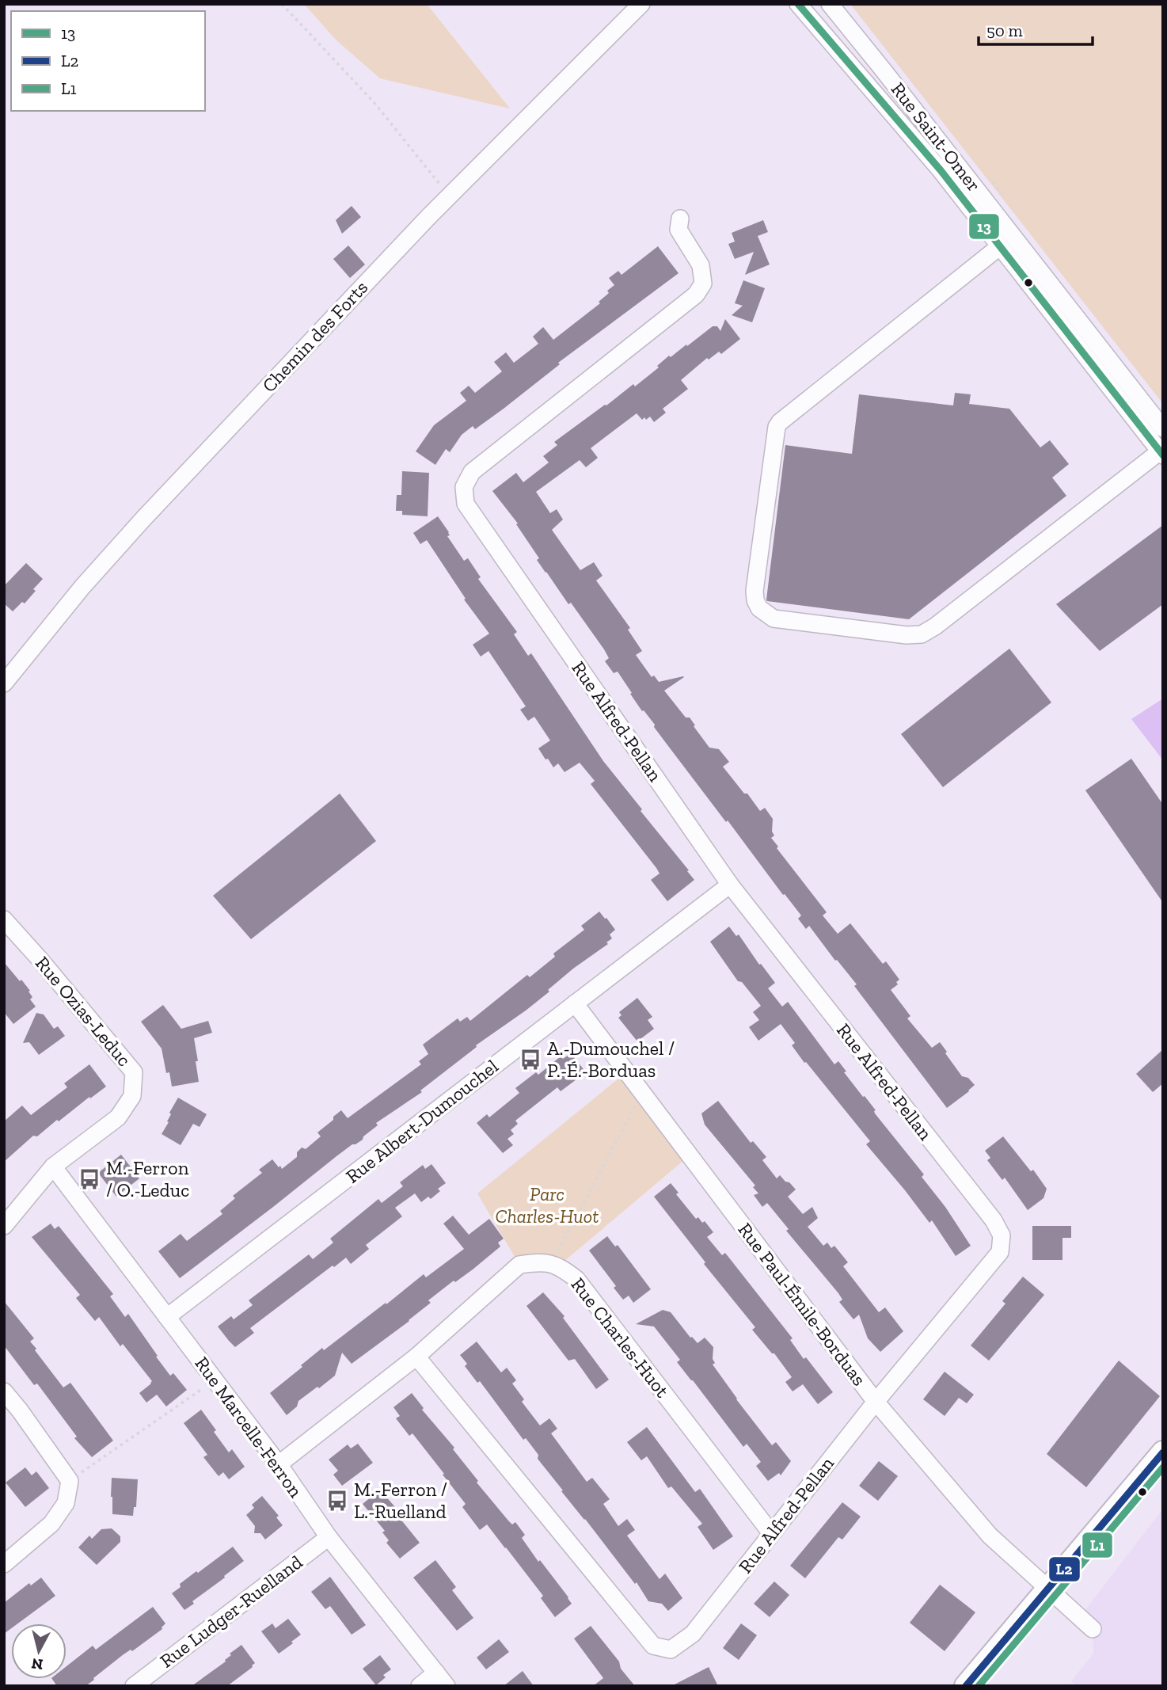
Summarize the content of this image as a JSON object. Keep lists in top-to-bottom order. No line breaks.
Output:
{"streets":{"street":["Rue Saint-Omer","Chemin des Forts","Rue Alfred-Pellan","Rue Ozias-Leduc","Rue Albert-Dumouchel","Rue Paul-Émile-Borduas","Rue Charles-Huot","Rue Marcelle-Ferron","Rue Ludger-Ruelland"]},"crossings":[["Rue Alfred-Pellan","Rue Albert-Dumouchel"],["Rue Alfred-Pellan","Rue Paul-Émile-Borduas"],["Rue Alfred-Pellan","Rue Charles-Huot"],["Rue Ozias-Leduc","Rue Marcelle-Ferron"],["Rue Albert-Dumouchel","Rue Paul-Émile-Borduas"],["Rue Albert-Dumouchel","Rue Marcelle-Ferron"],["Rue Charles-Huot","Rue Marcelle-Ferron"],["Rue Marcelle-Ferron","Rue Ludger-Ruelland"]],"parks":["Parc Charles-Huot"],"places":{"bus stop":["A.-Dumouchel / P.-É.-Borduas","M.-Ferron / O.-Leduc","M.-Ferron / L.-Ruelland"]},"lines":["transit line 13","transit line L2","transit line L1"],"legend":["13","L2","L1"],"scale_bar":"50 m","north":"bottom"}
